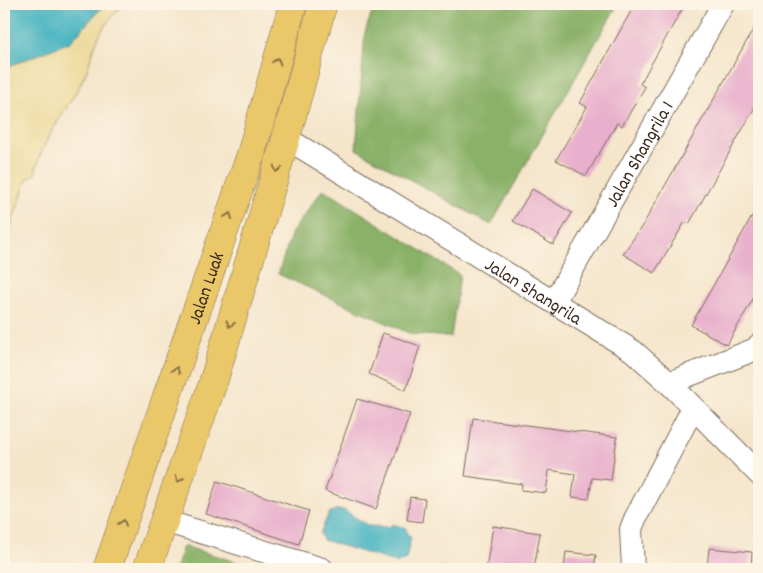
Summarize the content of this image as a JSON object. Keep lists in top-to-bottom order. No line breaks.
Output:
{"streets":{"main road":["Jalan Luak"],"street":["Jalan Shangrila 1","Jalan Shangrila"]},"crossings":[["Jalan Shangrila 1","Jalan Shangrila"],["Jalan Luak","Jalan Shangrila"]]}
